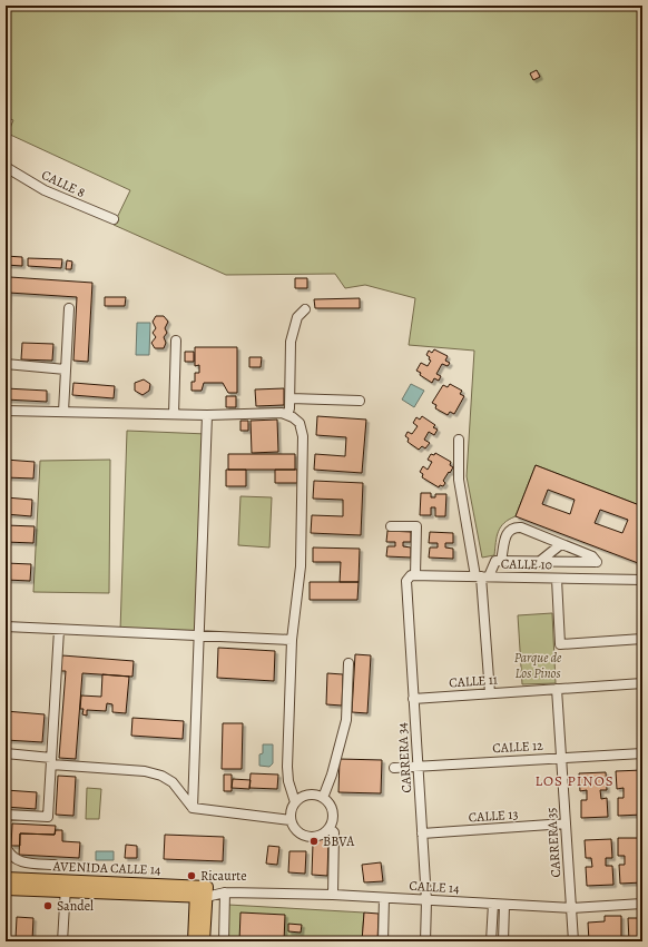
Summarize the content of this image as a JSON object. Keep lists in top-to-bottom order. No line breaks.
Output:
{"streets":{"main road":["AVENIDA CALLE 14"],"street":["CALLE 8","CALLE 10","CALLE 11","CALLE 12","CARRERA 34","CALLE 13","CARRERA 35","CALLE 14"]},"crossings":[["CALLE 10","CARRERA 34"],["CALLE 11","CARRERA 34"],["CALLE 11","CARRERA 35"],["CALLE 12","CARRERA 34"],["CALLE 12","CARRERA 35"],["CARRERA 34","CALLE 13"],["CARRERA 34","CALLE 14"],["CALLE 13","CARRERA 35"],["CARRERA 35","CALLE 14"],["AVENIDA CALLE 14","CALLE 14"]],"districts":["LOS PINOS"],"parks":["Parque de Los Pinos"],"places":["BBVA","Ricaurte","Sandel"]}
